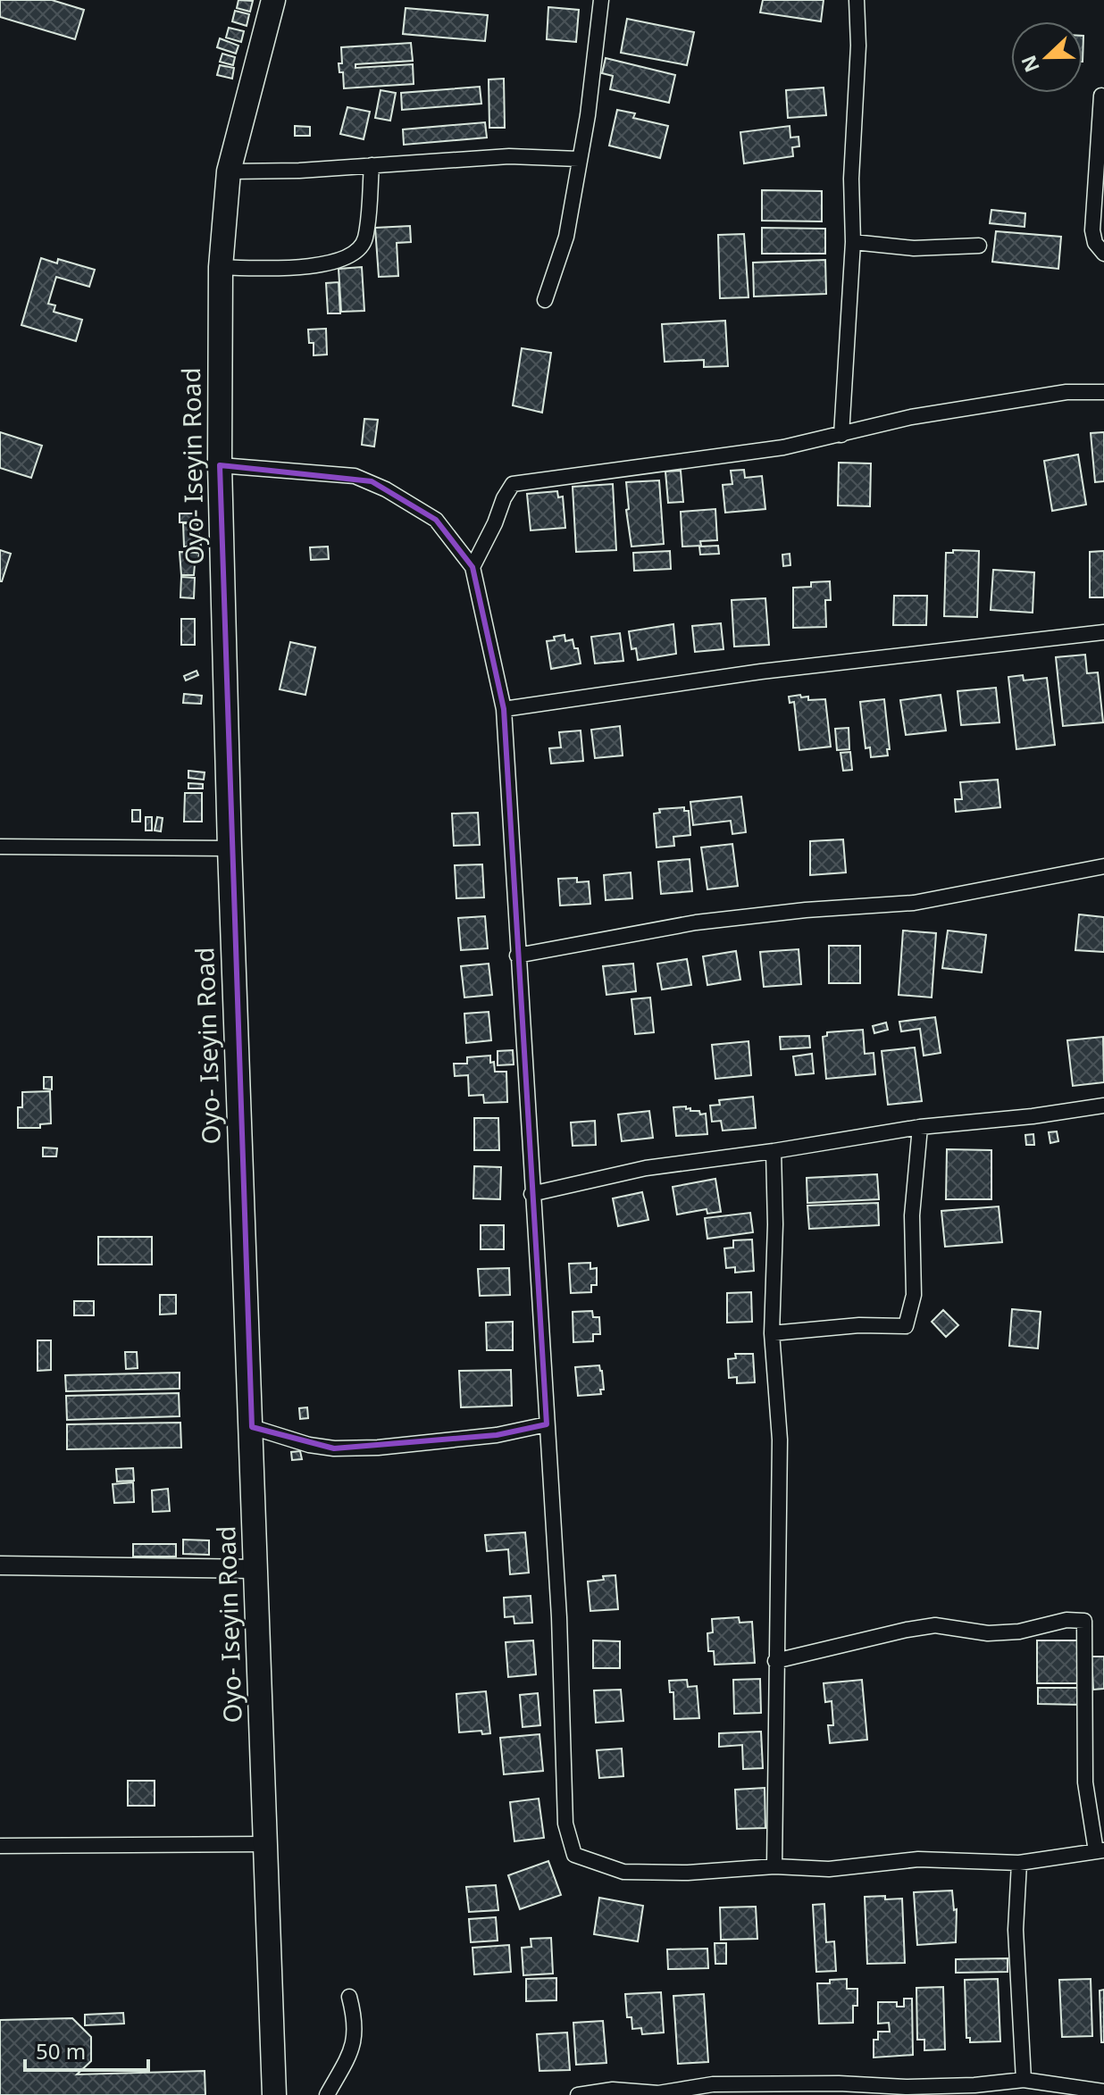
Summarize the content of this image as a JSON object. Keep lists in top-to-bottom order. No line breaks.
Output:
{"streets":{"main road":["Oyo- Iseyin Road"]},"scale_bar":"50 m","north":"left"}
